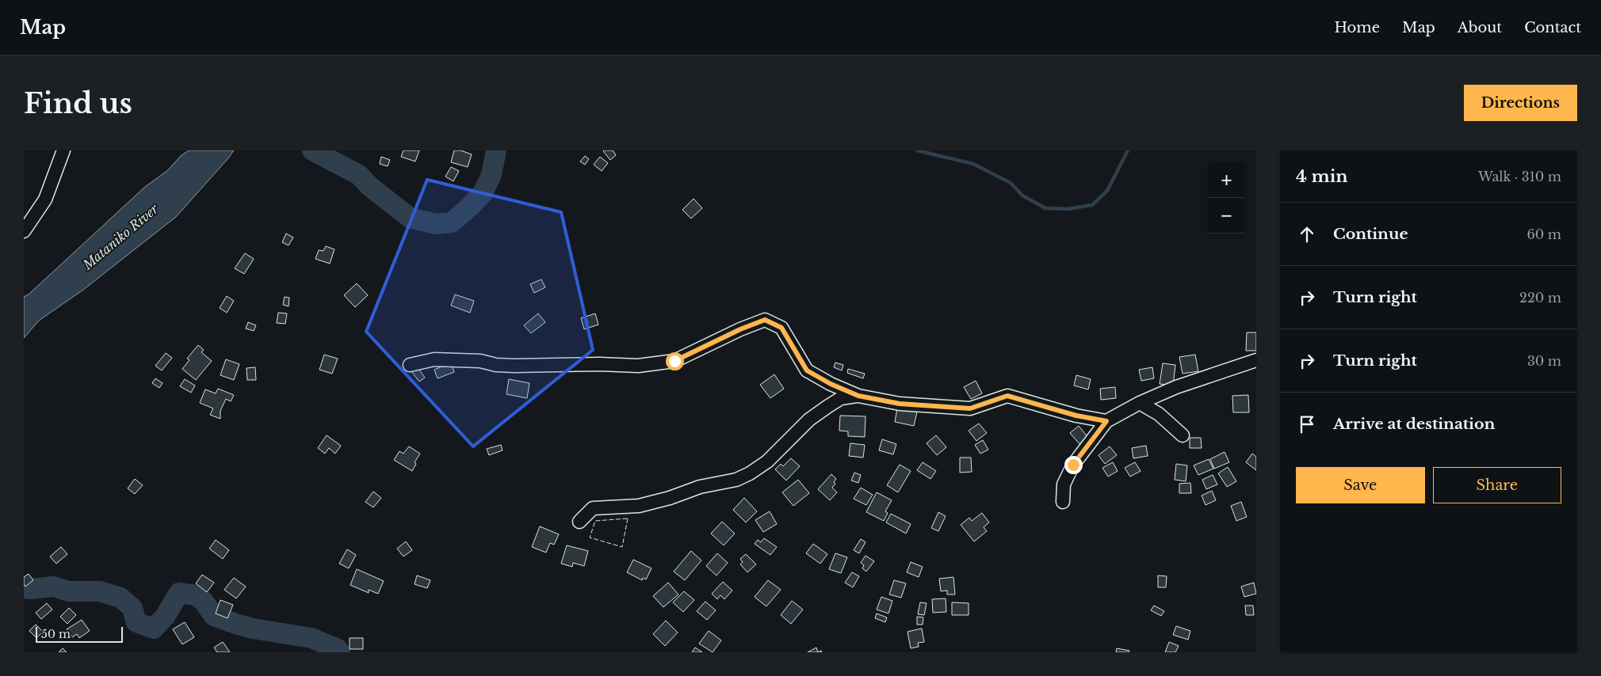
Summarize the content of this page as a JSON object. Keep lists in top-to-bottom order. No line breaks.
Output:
{"water":["Mataniko River"],"scale_bar":"50 m","page":{"header":"Map","nav":["Home","Map","About","Contact"],"buttons":["Directions",["Save","Share"]],"title":"Find us","heading":["4 min","Walk · 310 m"],"map_buttons":["+","−"],"list":[["Continue","60 m"],["Turn right","220 m"],["Turn right","30 m"],"Arrive at destination"],"scale":"50 m"}}
